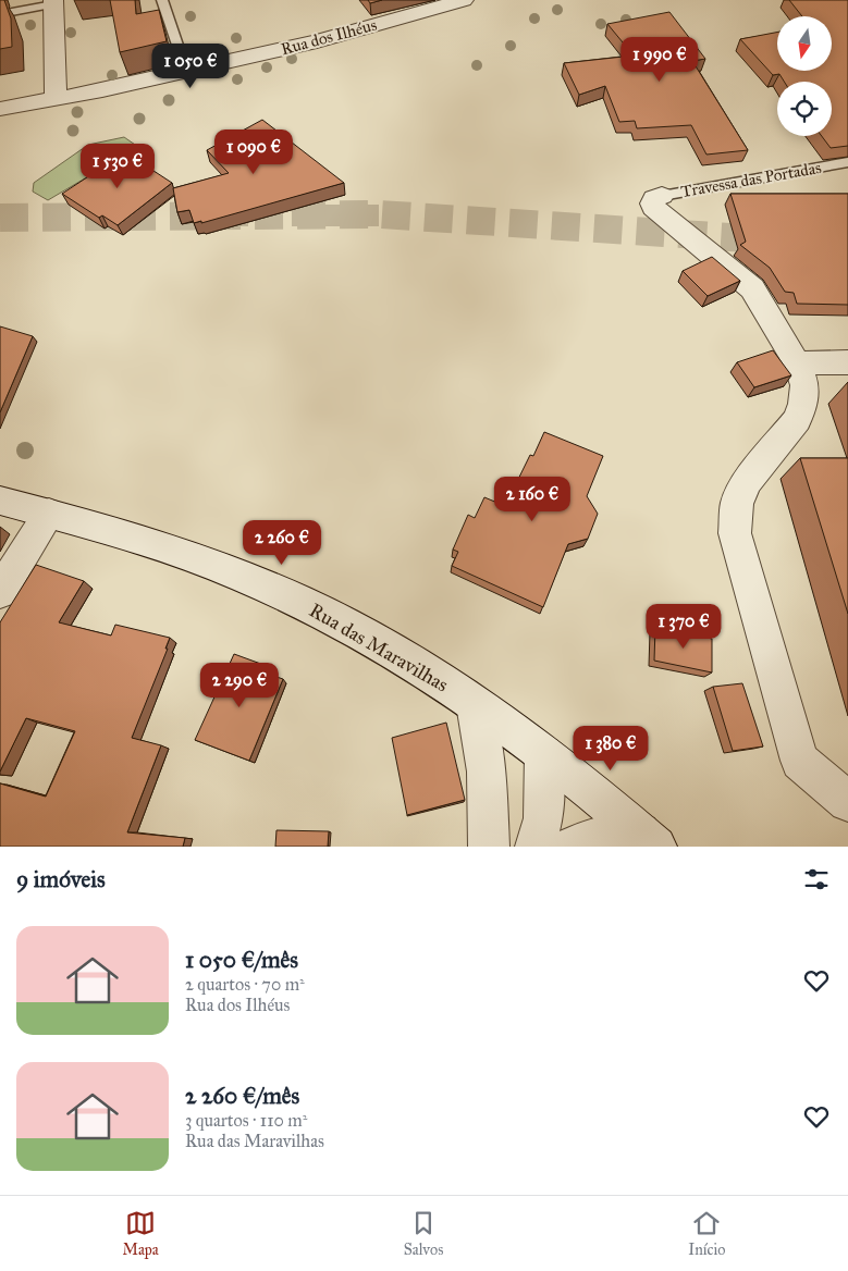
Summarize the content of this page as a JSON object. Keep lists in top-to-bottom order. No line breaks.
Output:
{"streets":{"street":["Rua dos Ilhéus","Rua das Maravilhas"],"lane":["Travessa das Portadas"]},"north":"bottom","page":{"price":["1 990 €","1 050 €","1 090 €","1 530 €","2 160 €","2 260 €","1 370 €","2 290 €","1 380 €"],"heading":"9 imóveis","list":[{"name":"1 050 €/mês","note":"2 quartos · 70 m² · Rua dos Ilhéus"},{"name":"2 260 €/mês","note":"3 quartos · 110 m² · Rua das Maravilhas"}],"tabs":["Mapa","Salvos","Início"]}}
